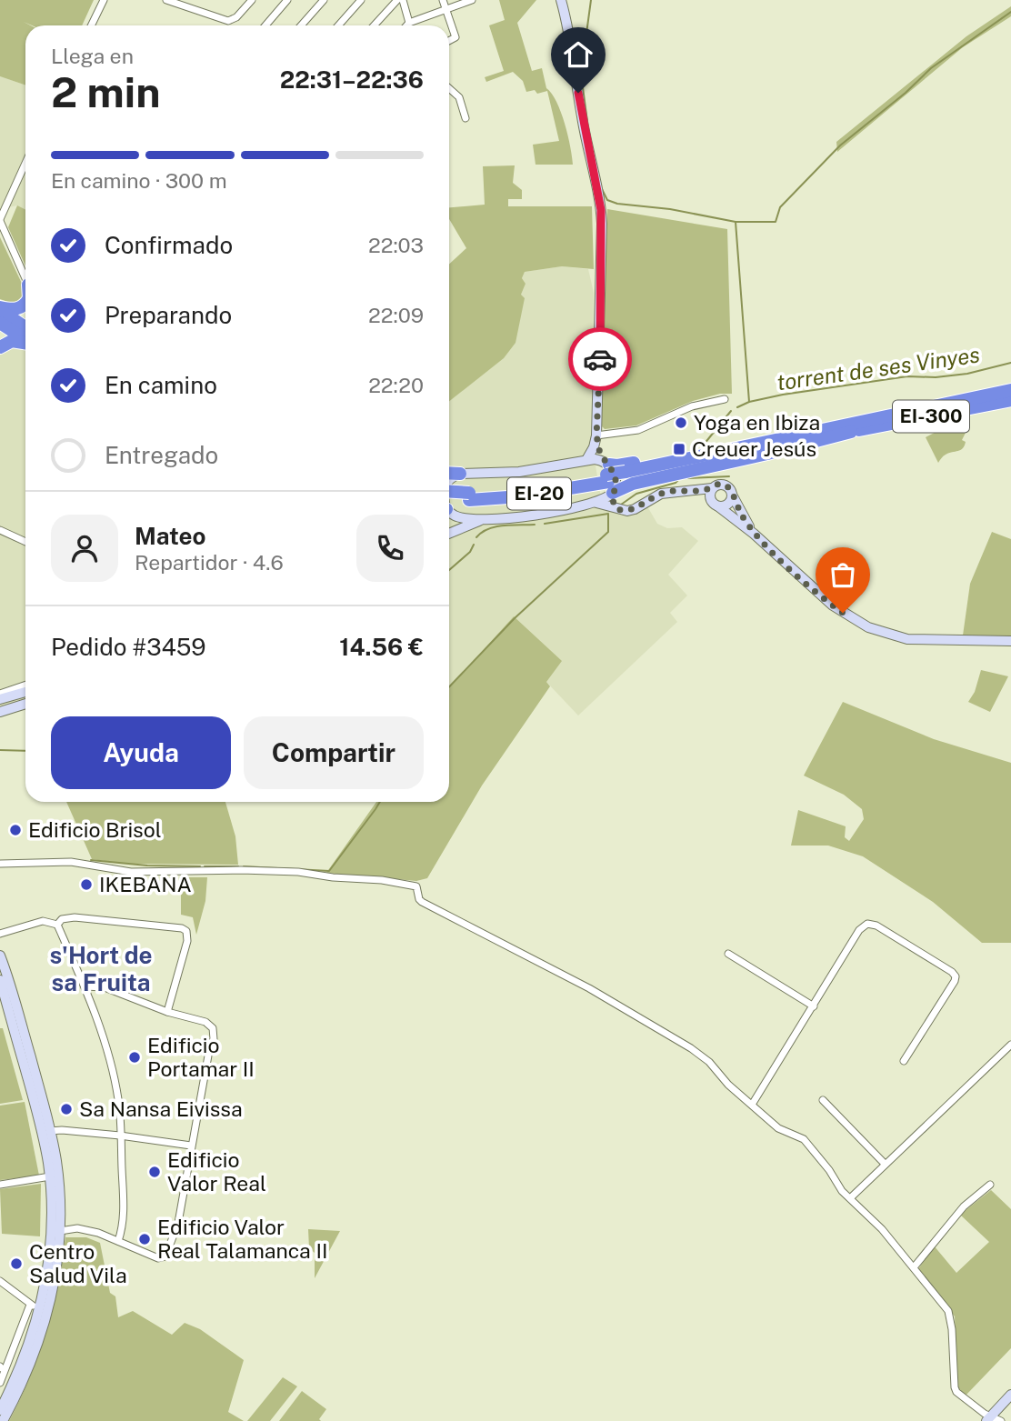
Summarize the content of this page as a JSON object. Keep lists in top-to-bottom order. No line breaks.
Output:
{"streets":{"highway":["EI-300","EI-20"]},"crossings":[["EI-300","EI-20"]],"districts":["s'Hort de sa Fruita"],"water":["torrent de ses Vinyes"],"places":{"other":["Yoga en Ibiza","Edificio Brisol","IKEBANA","Edificio Portamar II","Sa Nansa Eivissa","Edificio Valor Real","Edificio Valor Real Talamanca II","Centro Salud Vila"],"transit":["Creuer Jesús"]},"page":{"heading":["2 min","Llega en","22:31–22:36"],"panel":["Mateo","Repartidor · 4.6","Pedido #3459","14.56 €"],"bar":"En camino · 300 m","list":[["Confirmado","22:03"],["Preparando","22:09"],["En camino","22:20"],"Entregado"],"buttons":["Ayuda","Compartir"]}}
